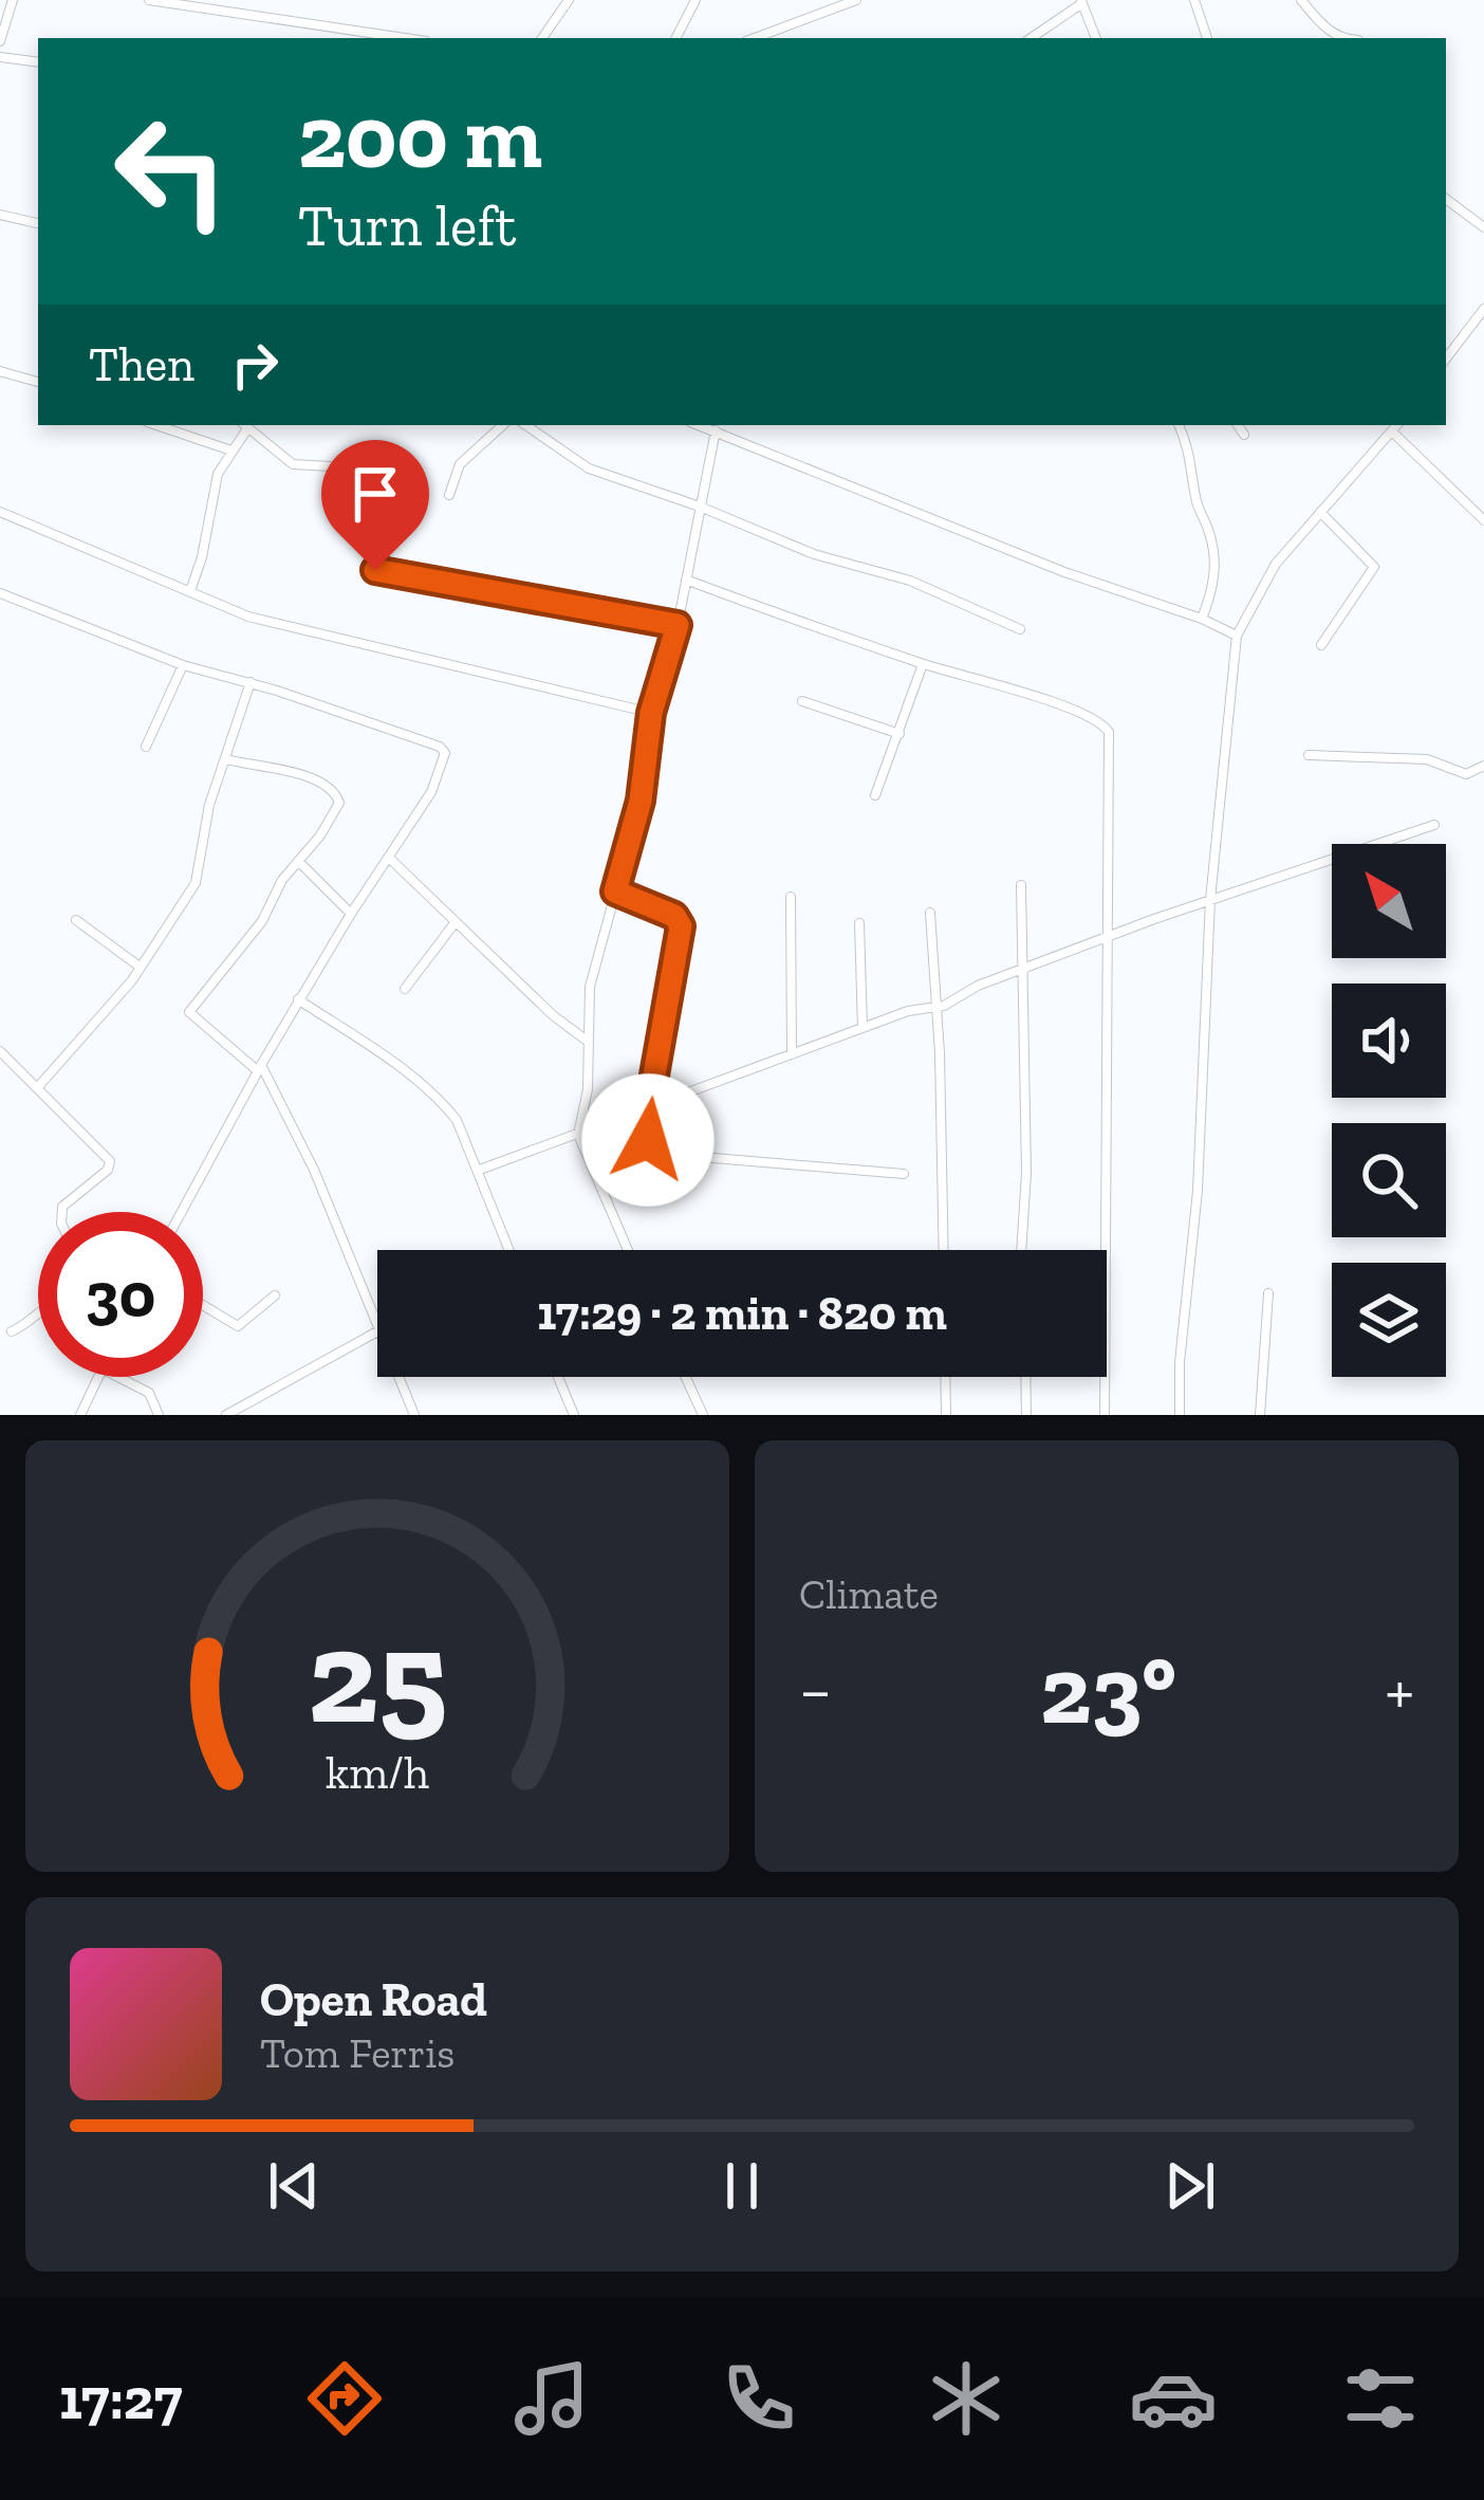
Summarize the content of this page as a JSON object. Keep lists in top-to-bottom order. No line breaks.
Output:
{"north":"top left","page":{"turn":["200 m","Turn left"],"then":"Then","limit":"30","trip":"17:29 · 2 min · 820 m","tile":"Climate","heat":["−","23°","+"],"song":["Open Road","Tom Ferris"],"tabs":"17:27","gauge":["25","km/h"]}}
